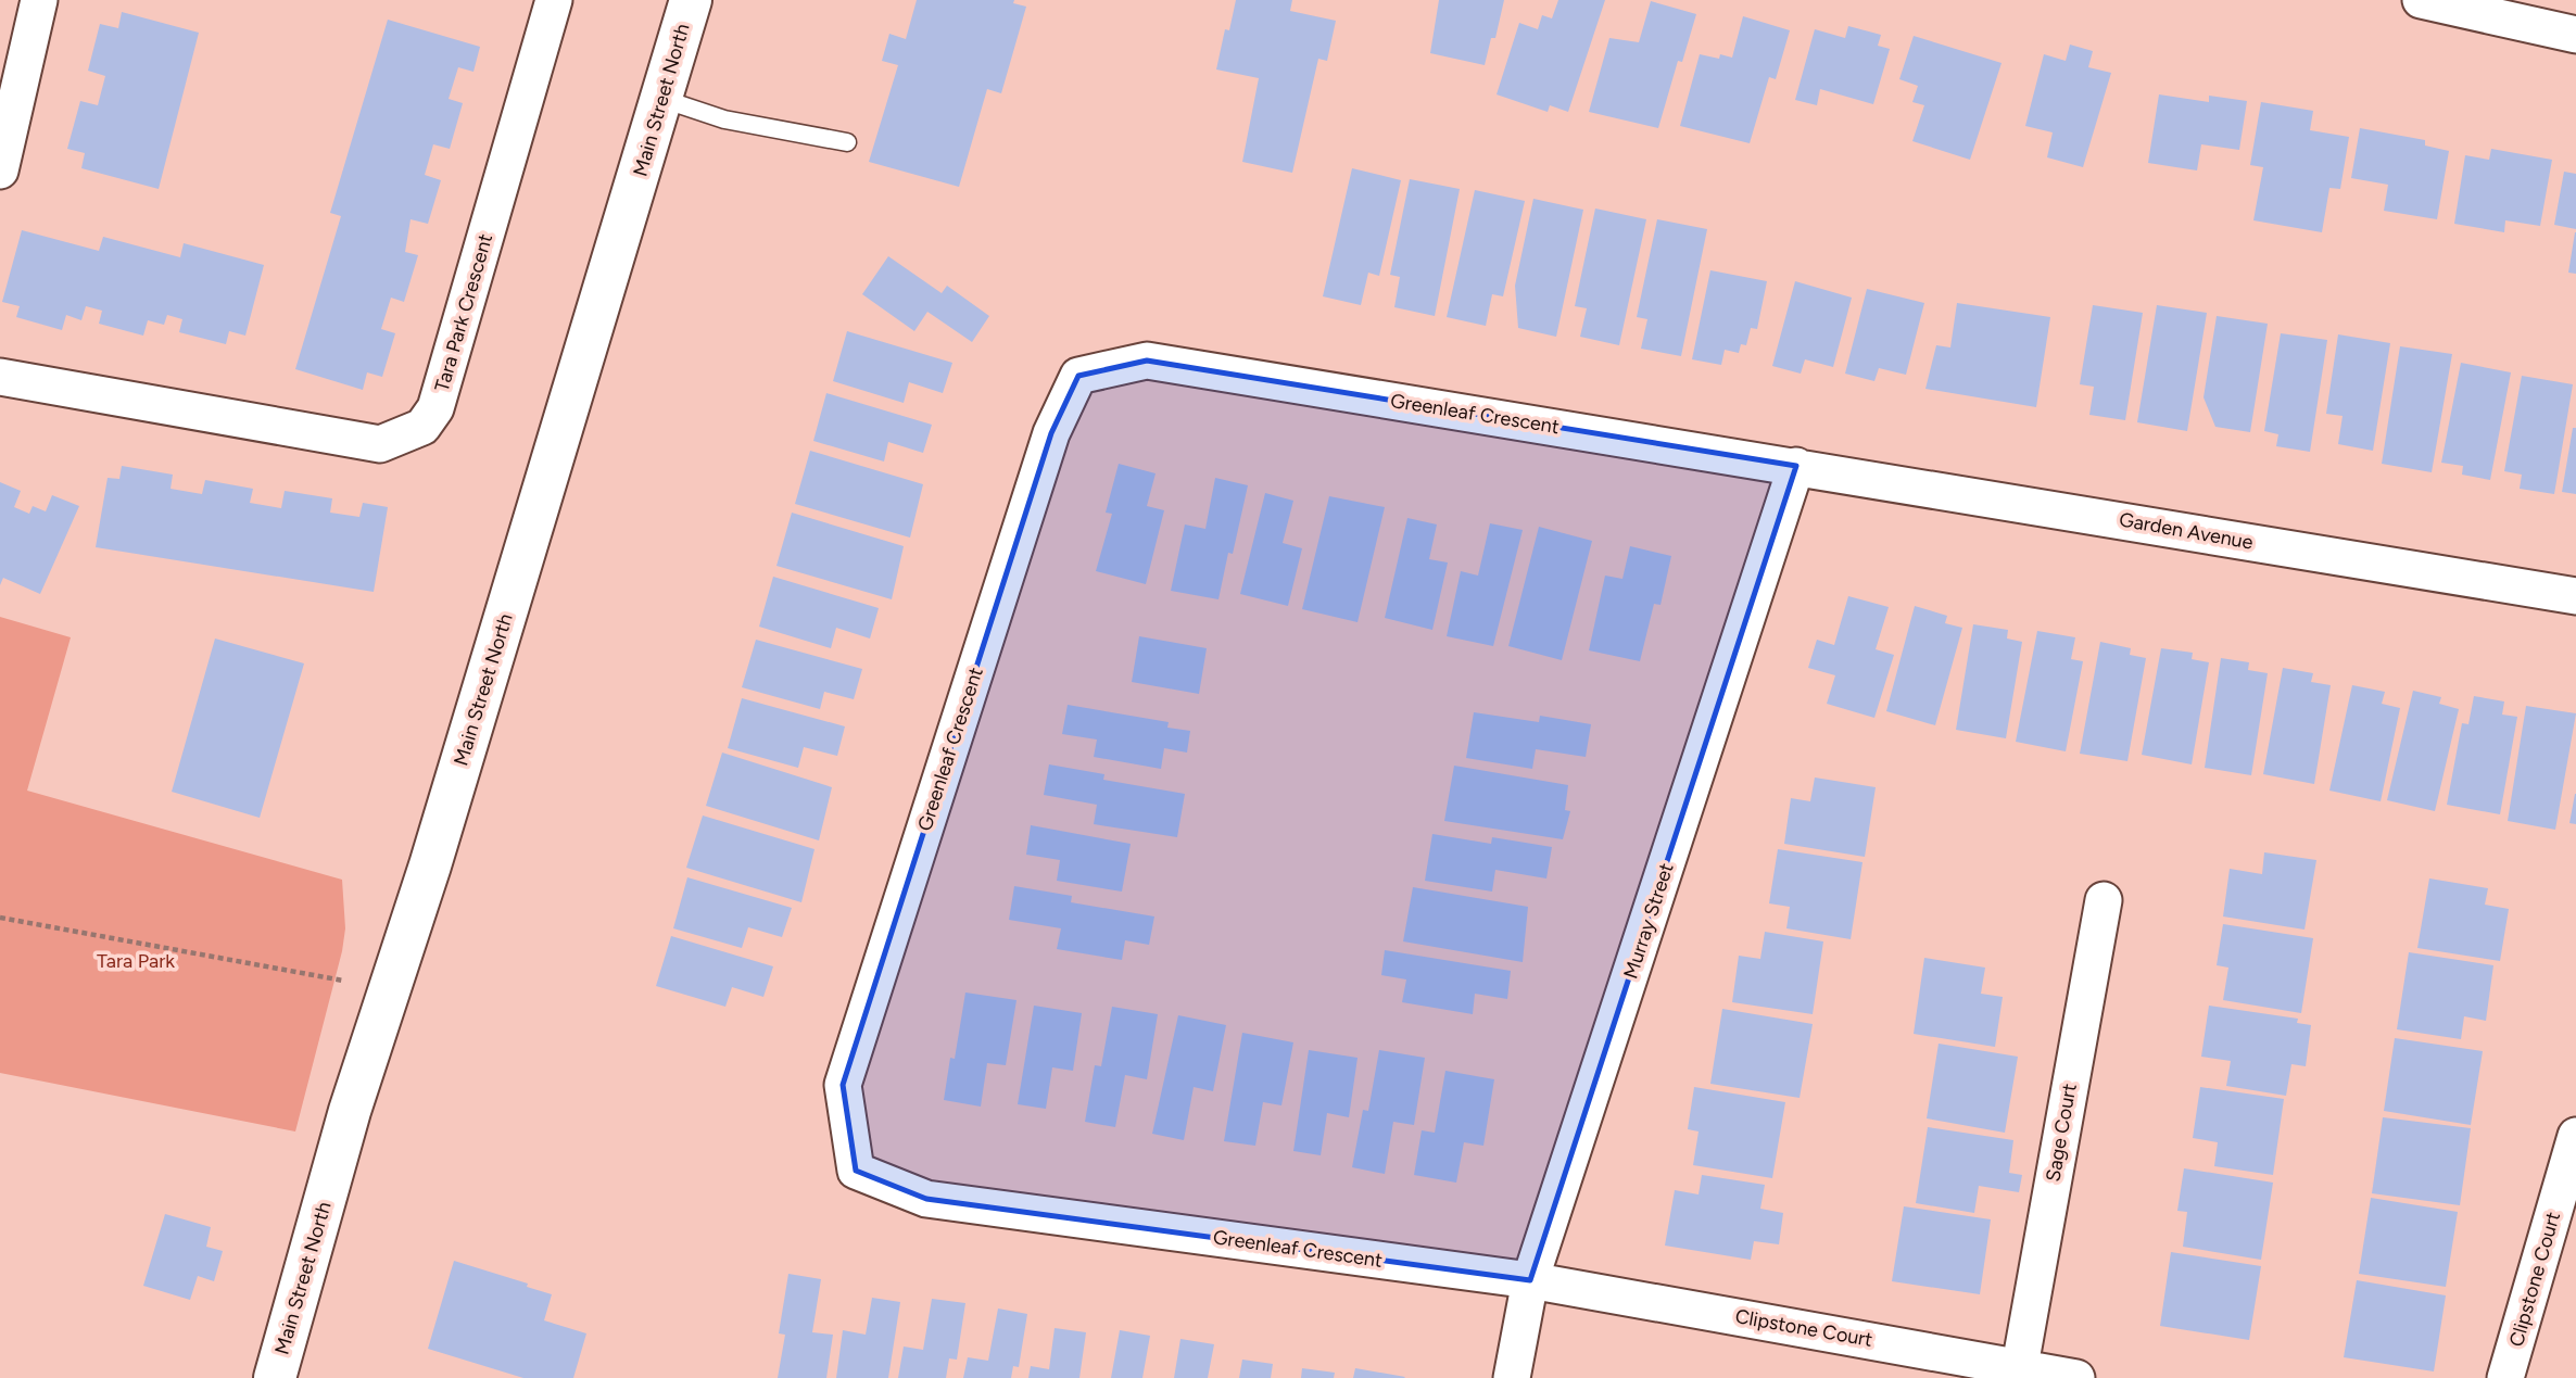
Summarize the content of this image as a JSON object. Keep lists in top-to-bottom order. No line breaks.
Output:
{"streets":{"main road":["Main Street North"],"street":["Tara Park Crescent","Greenleaf Crescent","Garden Avenue","Murray Street","Sage Court","Clipstone Court"]},"crossings":[["Greenleaf Crescent","Garden Avenue"],["Greenleaf Crescent","Murray Street"],["Greenleaf Crescent","Clipstone Court"],["Garden Avenue","Murray Street"],["Murray Street","Clipstone Court"],["Sage Court","Clipstone Court"]],"parks":["Tara Park"]}
